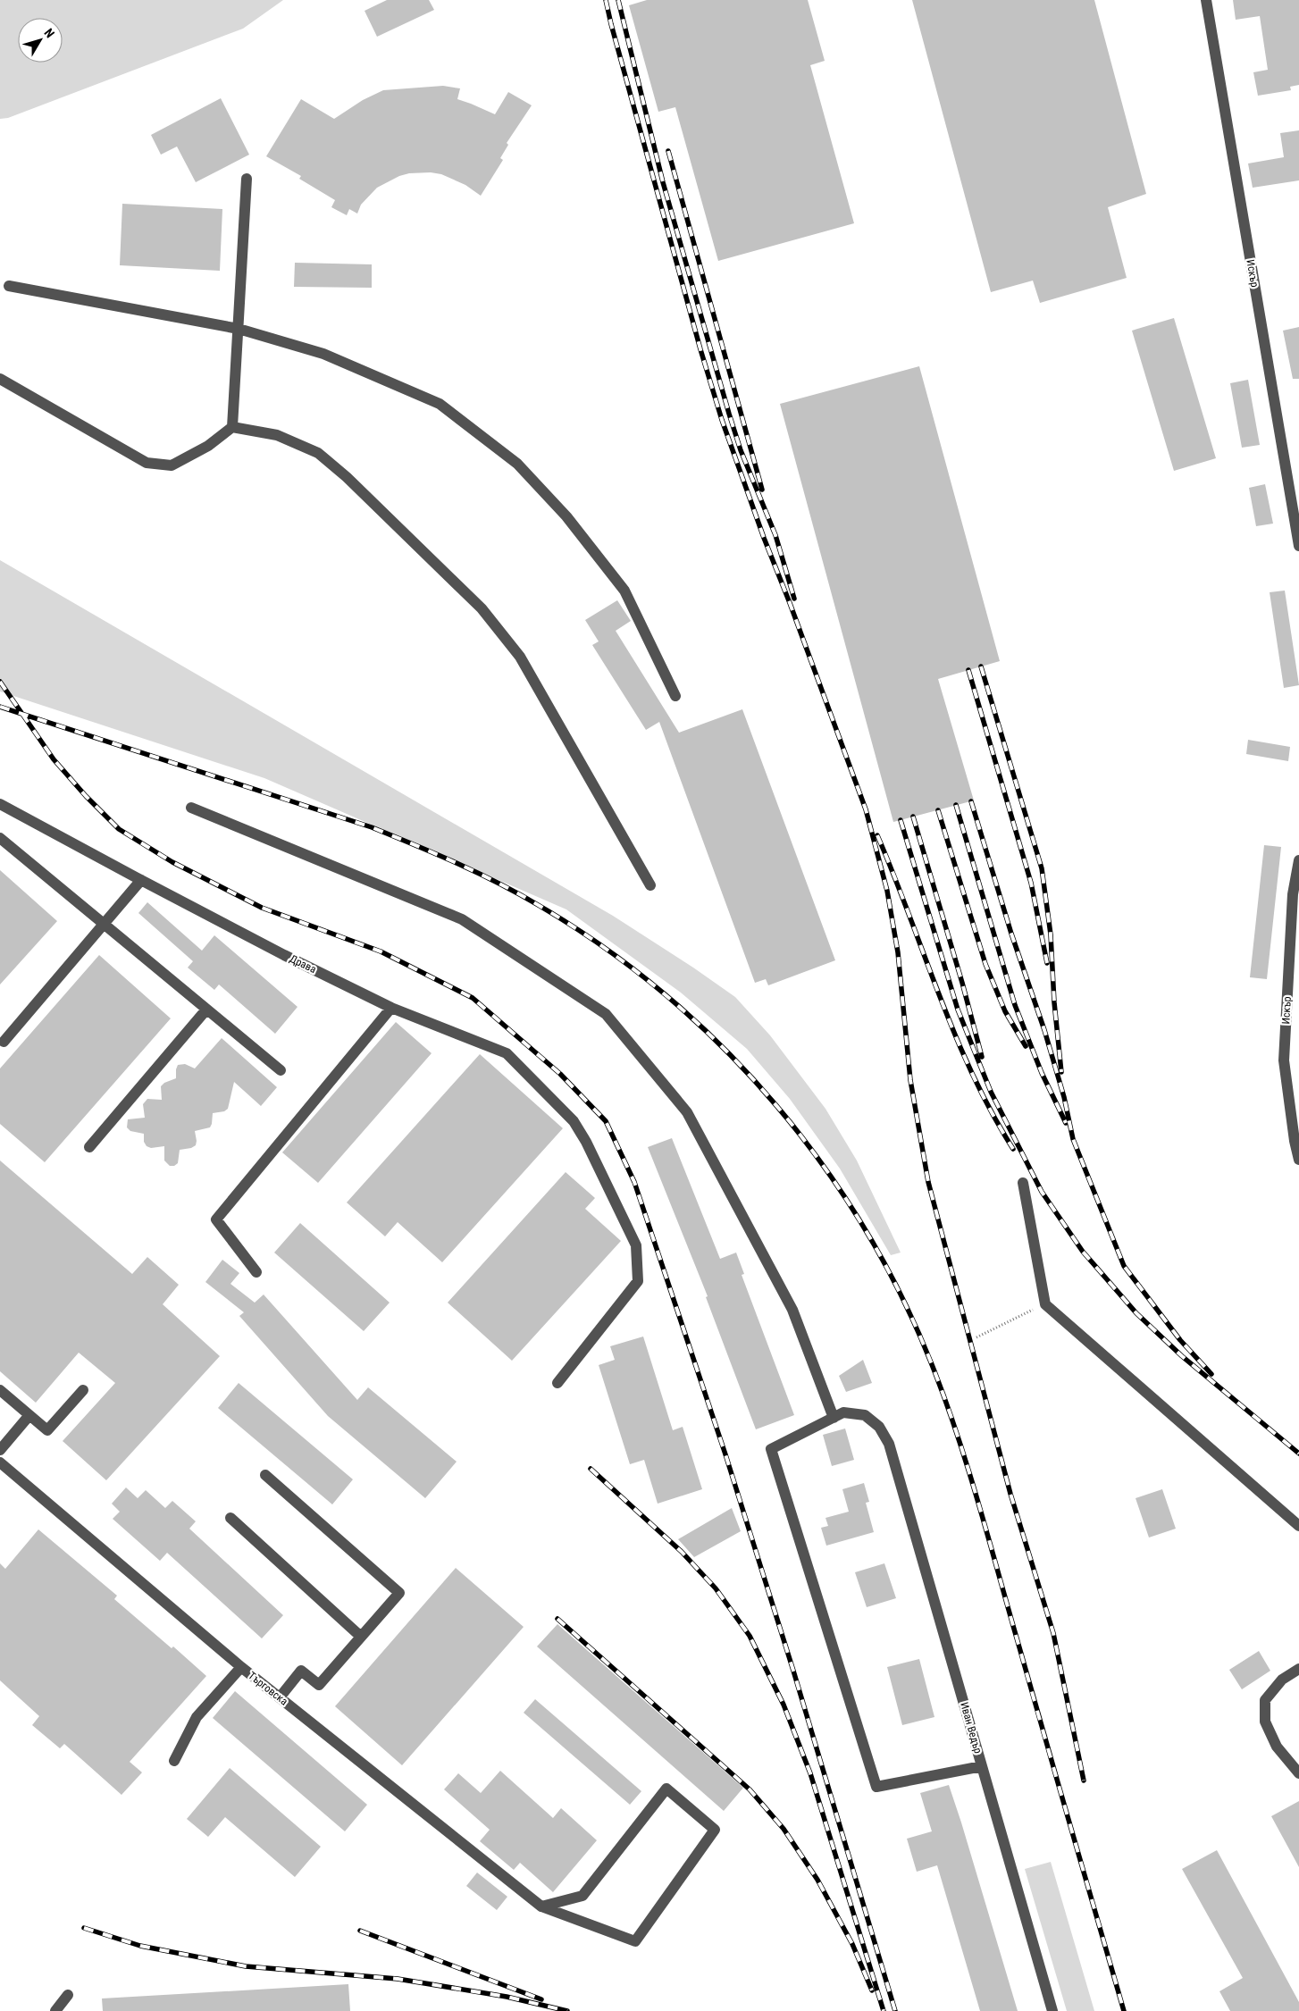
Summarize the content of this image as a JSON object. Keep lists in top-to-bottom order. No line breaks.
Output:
{"streets":{"street":["Искър","Драва","Търговска","Иван Ведър"]},"north":"top right"}
